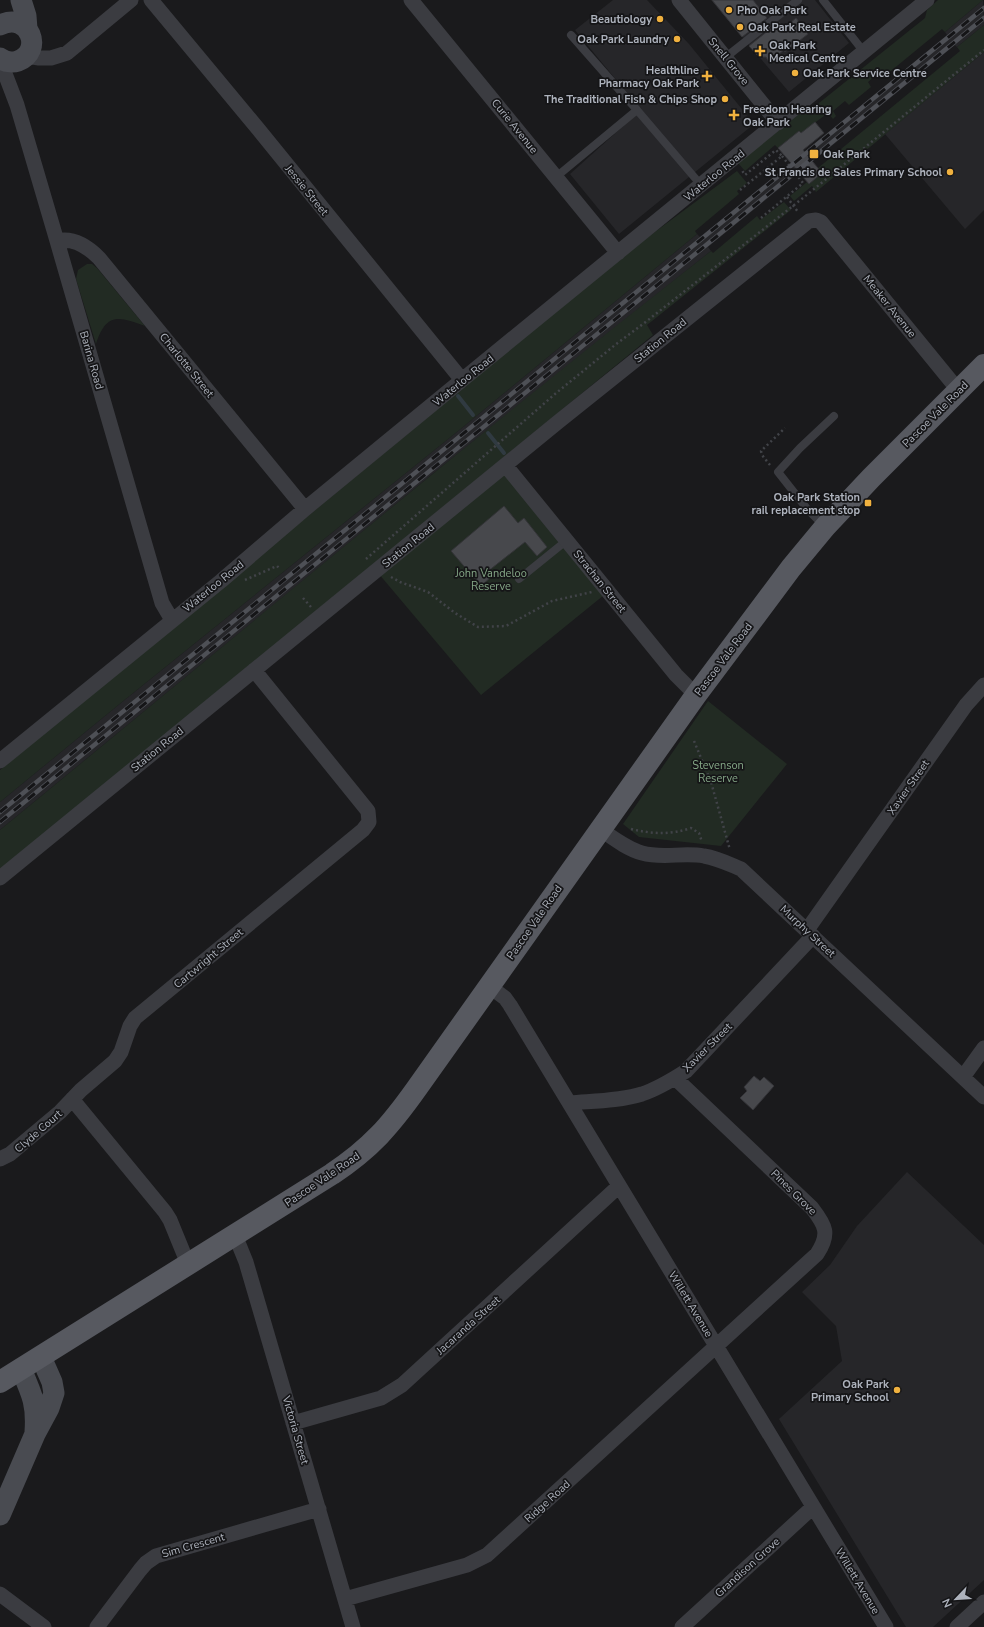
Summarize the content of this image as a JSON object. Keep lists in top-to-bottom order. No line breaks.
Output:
{"streets":{"main road":["Pascoe Vale Road"],"street":["Snell Grove","Curie Avenue","Waterloo Road","Jessie Street","Meaker Avenue","Station Road","Barina Road","Charlotte Street","Strachan Street","Xavier Street","Murphy Street","Cartwright Street","Clyde Court","Pines Grove","Willett Avenue","Jacaranda Street","Victoria Street","Ridge Road","Sim Crescent","Grandison Grove"]},"crossings":[["Snell Grove","Waterloo Road"],["Curie Avenue","Waterloo Road"],["Waterloo Road","Jessie Street"],["Waterloo Road","Barina Road"],["Waterloo Road","Charlotte Street"],["Meaker Avenue","Station Road"],["Meaker Avenue","Pascoe Vale Road"],["Station Road","Strachan Street"],["Station Road","Cartwright Street"],["Barina Road","Charlotte Street"],["Pascoe Vale Road","Strachan Street"],["Pascoe Vale Road","Murphy Street"],["Pascoe Vale Road","Willett Avenue"],["Pascoe Vale Road","Victoria Street"],["Xavier Street","Murphy Street"],["Xavier Street","Pines Grove"],["Xavier Street","Willett Avenue"],["Cartwright Street","Clyde Court"],["Pines Grove","Willett Avenue"],["Pines Grove","Ridge Road"],["Willett Avenue","Jacaranda Street"],["Willett Avenue","Ridge Road"],["Willett Avenue","Grandison Grove"],["Jacaranda Street","Victoria Street"],["Victoria Street","Ridge Road"],["Victoria Street","Sim Crescent"]],"parks":["John Vandeloo Reserve","Stevenson Reserve"],"places":{"other":["Pho Oak Park","Beautiology","Oak Park Real Estate","Oak Park Laundry","Oak Park Service Centre","The Traditional Fish & Chips Shop","St Francis de Sales Primary School","Oak Park Primary School"],"health":["Oak Park Medical Centre","Healthline Pharmacy Oak Park","Freedom Hearing Oak Park"],"transit":["Oak Park","Oak Park Station rail replacement stop"]},"north":"bottom left"}
